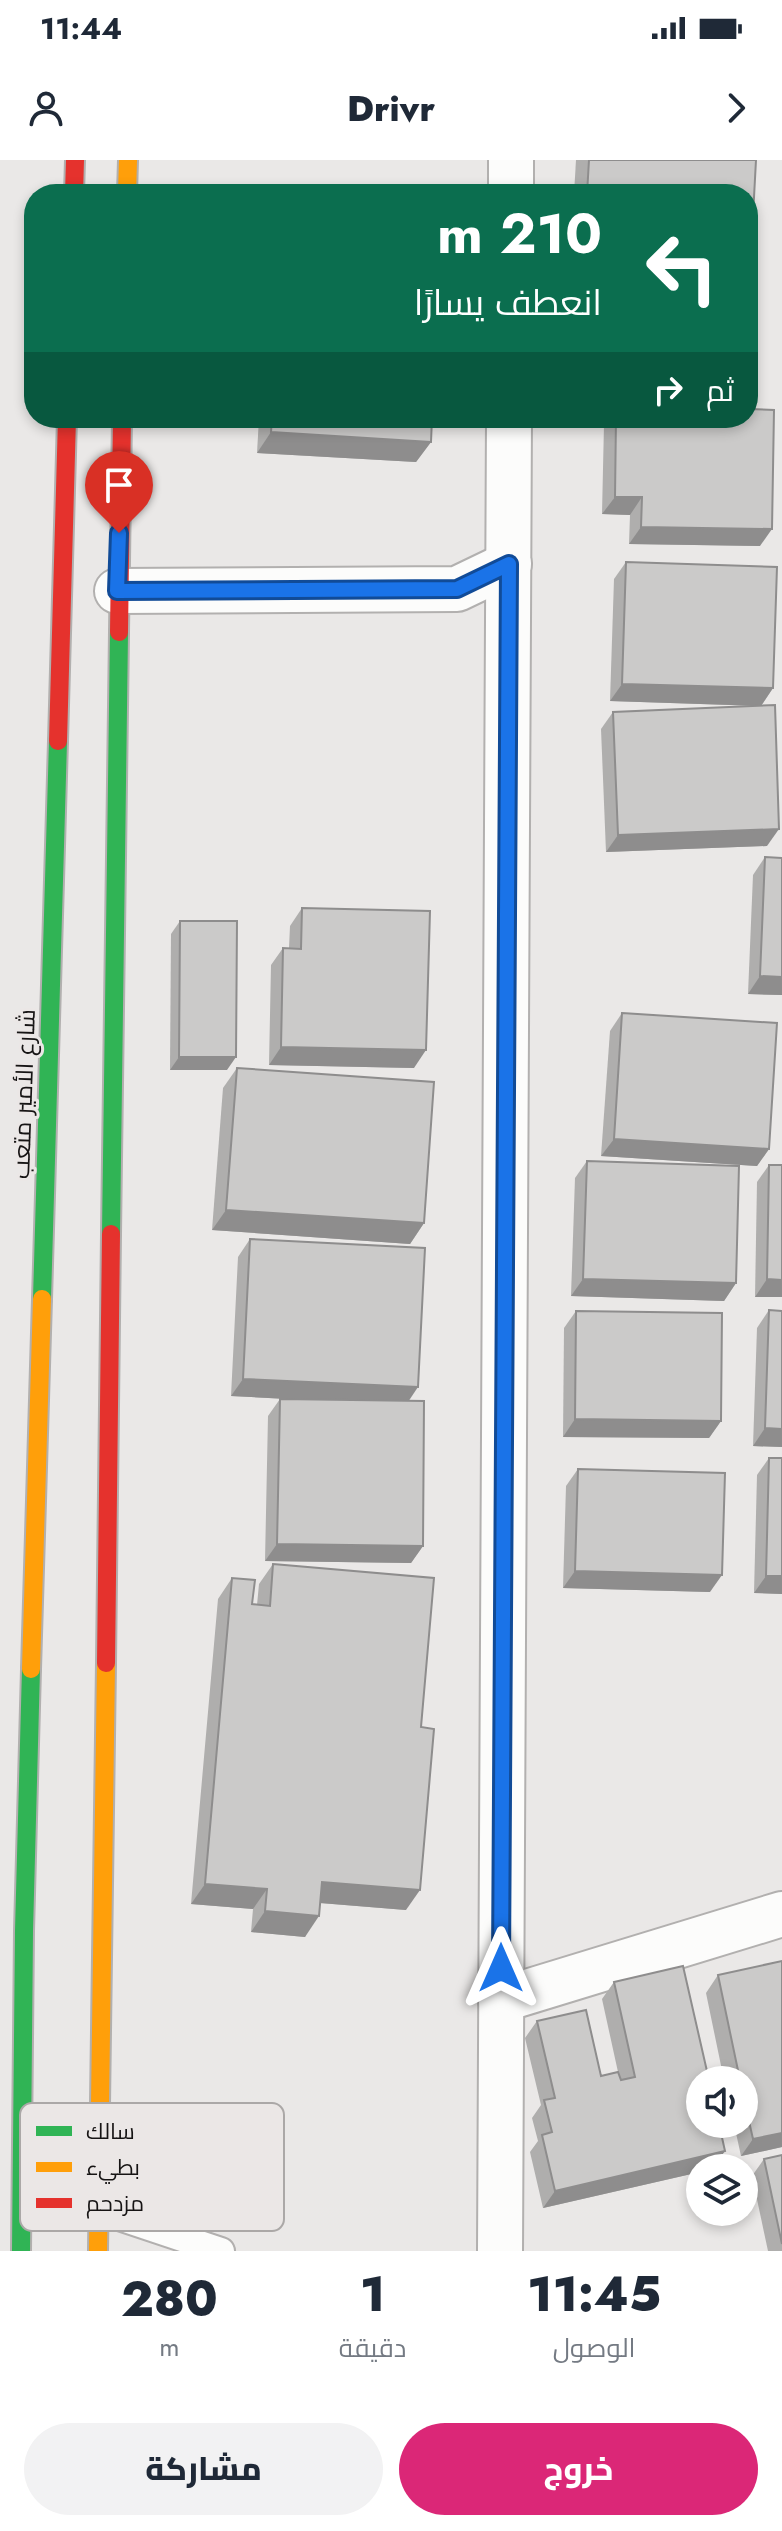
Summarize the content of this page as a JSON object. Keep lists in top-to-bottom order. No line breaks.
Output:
{"streets":{"main road":["شارع الأمير متعب"]},"legend":["سالك","بطيء","مزدحم"],"page":{"status":"11:44","header":"Drivr","turn":["210 m","انعطف يسارًا"],"then":"ثم","eta":["11:45","الوصول","1","دقيقة","280","m"],"buttons":["خروج","مشاركة"]}}
